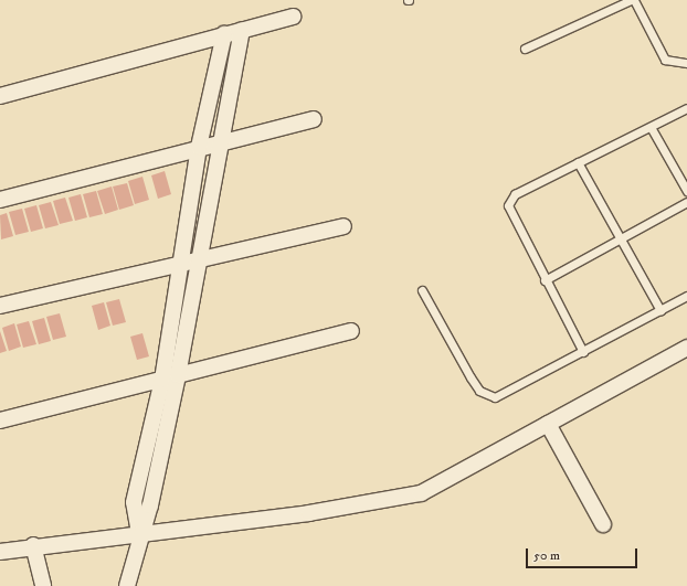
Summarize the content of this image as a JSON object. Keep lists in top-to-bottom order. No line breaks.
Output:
{"scale_bar":"50 m"}
